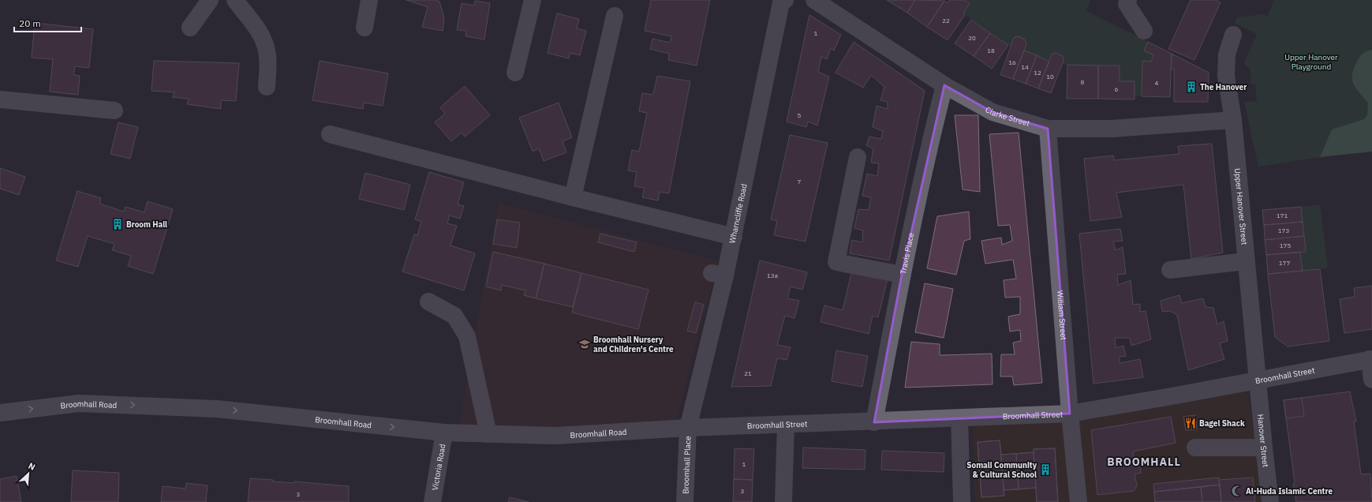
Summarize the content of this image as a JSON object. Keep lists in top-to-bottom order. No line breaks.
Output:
{"streets":{"street":["Clarke Street","Upper Hanover Street","Wharncliffe Road","Travis Place","William Street","Broomhall Street","Broomhall Road","Hanover Street","Broomhall Place","Victoria Road"]},"crossings":[["Clarke Street","Upper Hanover Street"],["Clarke Street","Travis Place"],["Clarke Street","William Street"],["Upper Hanover Street","Broomhall Street"],["Upper Hanover Street","Hanover Street"],["Wharncliffe Road","Broomhall Street"],["Wharncliffe Road","Broomhall Road"],["Wharncliffe Road","Broomhall Place"],["Travis Place","Broomhall Street"],["William Street","Broomhall Street"],["Broomhall Street","Broomhall Road"],["Broomhall Street","Hanover Street"],["Broomhall Street","Broomhall Place"],["Broomhall Road","Broomhall Place"],["Broomhall Road","Victoria Road"]],"one_way":["Broomhall Road"],"districts":["BROOMHALL"],"parks":["Upper Hanover Playground"],"places":{"building":["The Hanover","Broom Hall","Somali Community & Cultural School"],"school or university":["Broomhall Nursery and Children's Centre"],"restaurant":["Bagel Shack"],"mosque":["Al-Huda Islamic Centre"]},"house_numbers":["22","1","20","18","16","14","12","10","8","4","6","5","7","171","173","175","177","13a","21","1","3","3"],"scale_bar":"20 m","north":"top right"}
